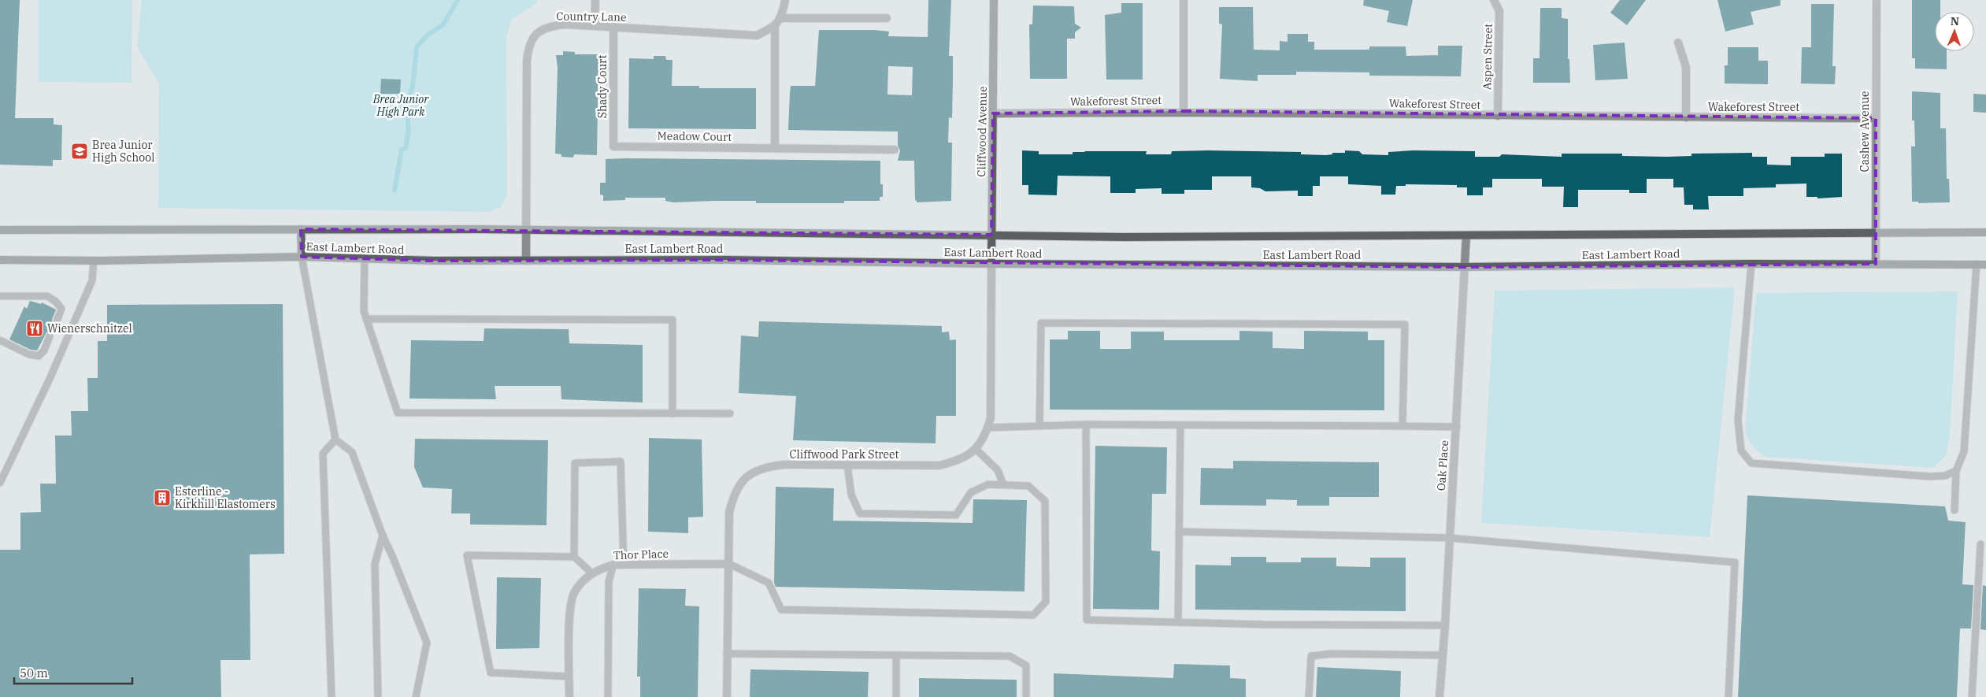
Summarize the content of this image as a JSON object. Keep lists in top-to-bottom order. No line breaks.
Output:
{"streets":{"main road":["Cliffwood Avenue","East Lambert Road"],"street":["Country Lane","Aspen Street","Shady Court","Wakeforest Street","Cashew Avenue","Meadow Court","Cliffwood Park Street","Oak Place","Thor Place"]},"crossings":[["Country Lane","Shady Court"],["Country Lane","East Lambert Road"],["Aspen Street","Wakeforest Street"],["Shady Court","Meadow Court"],["Wakeforest Street","Cliffwood Avenue"],["Wakeforest Street","Cashew Avenue"],["Cliffwood Avenue","East Lambert Road"],["Cliffwood Avenue","Cliffwood Park Street"],["Cashew Avenue","East Lambert Road"],["East Lambert Road","Cliffwood Park Street"],["East Lambert Road","Oak Place"],["Cliffwood Park Street","Thor Place"]],"parks":["Brea Junior High Park"],"places":{"school or university":["Brea Junior High School"],"restaurant":["Wienerschnitzel"],"building":["Esterline - Kirkhill Elastomers"]},"scale_bar":"50 m","north":"top"}
